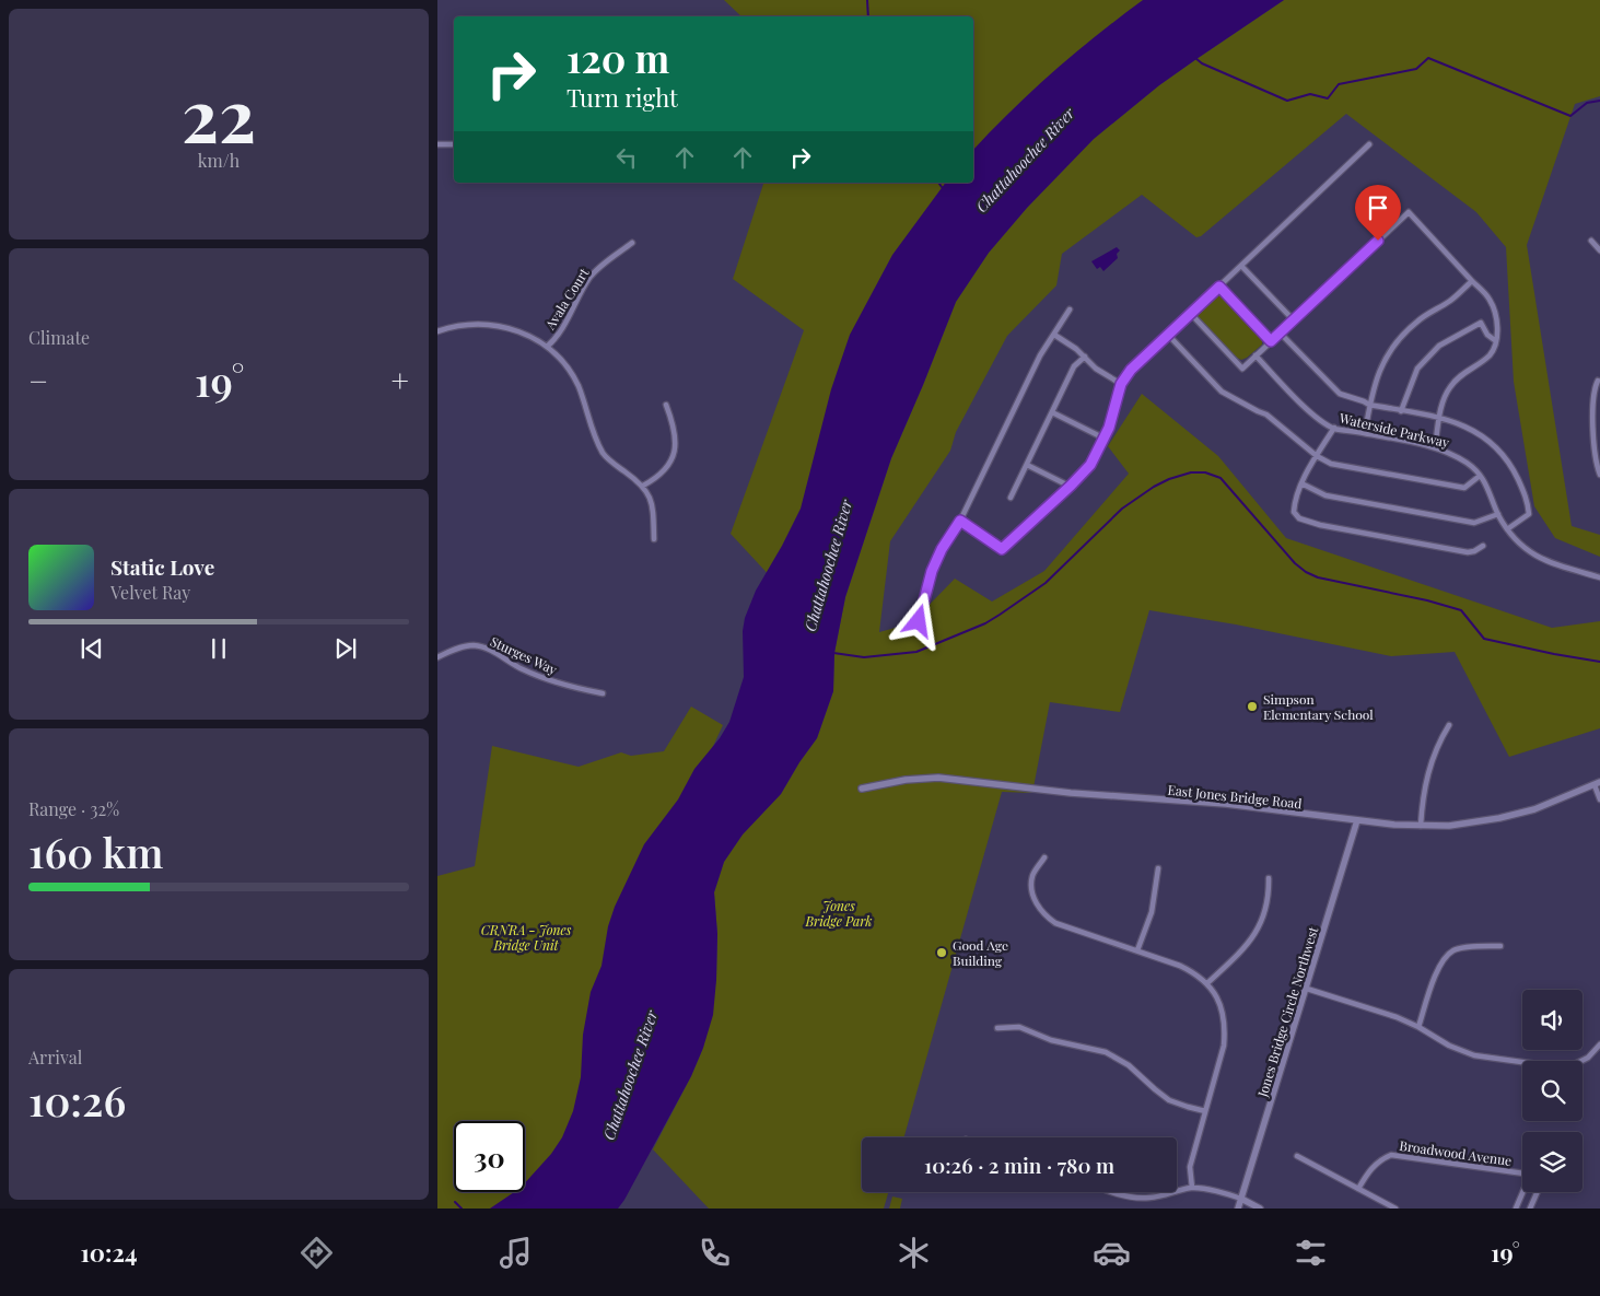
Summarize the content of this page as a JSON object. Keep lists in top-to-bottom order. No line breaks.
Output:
{"streets":{"street":["Avala Court","Waterside Parkway","Sturges Way","East Jones Bridge Road","Jones Bridge Circle Northwest","Broadwood Avenue"]},"crossings":[["East Jones Bridge Road","Jones Bridge Circle Northwest"]],"water":["Chattahoochee River"],"parks":["Jones Bridge Park","CRNRA - Jones Bridge Unit"],"places":["Simpson Elementary School","Good Age Building"],"page":{"tile":[["22","km/h"],"Climate",["Range · 32%","160 km"],["Arrival","10:26"]],"turn":["120 m","Turn right"],"heat":["−","19°","+"],"song":["Static Love","Velvet Ray"],"limit":"30","trip":"10:26 · 2 min · 780 m","tabs":["10:24","19°"]}}
